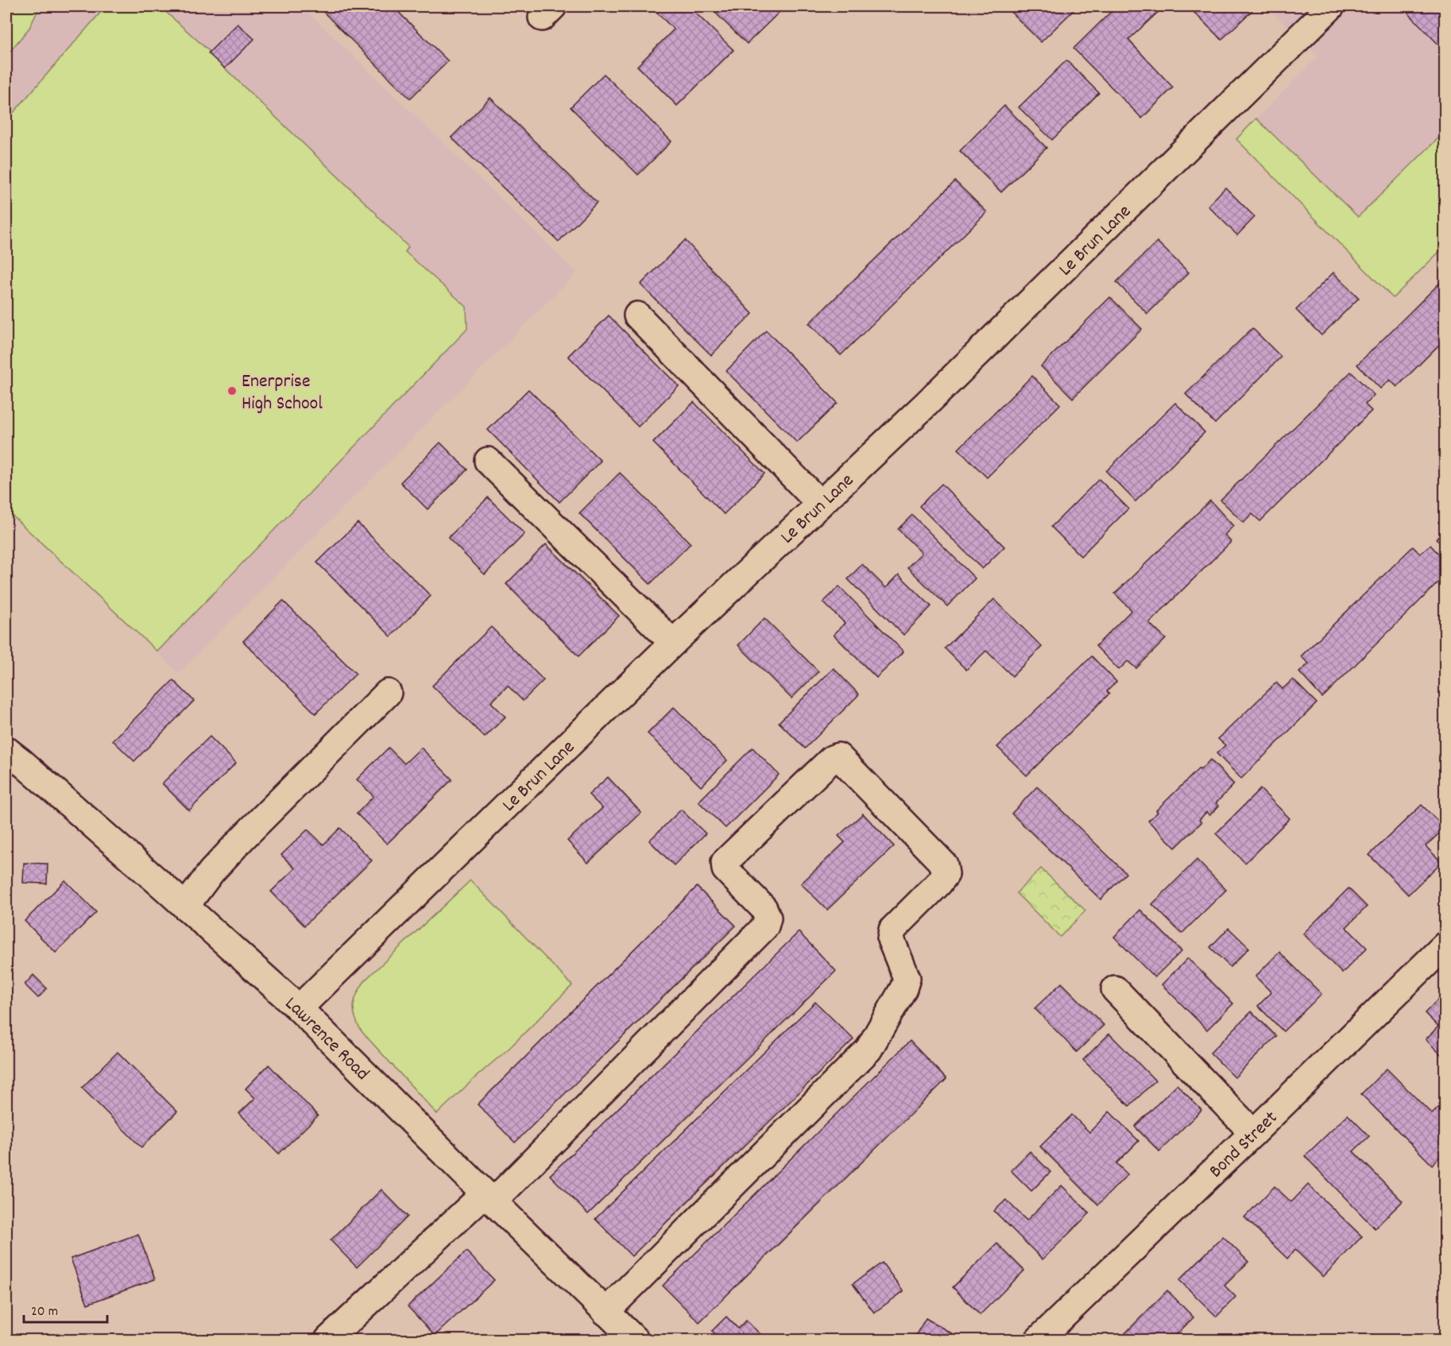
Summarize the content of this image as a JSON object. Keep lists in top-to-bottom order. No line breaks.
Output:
{"streets":{"street":["Le Brun Lane","Lawrence Road","Bond Street"]},"crossings":[["Le Brun Lane","Lawrence Road"]],"places":["Enerprise High School"],"scale_bar":"20 m"}
